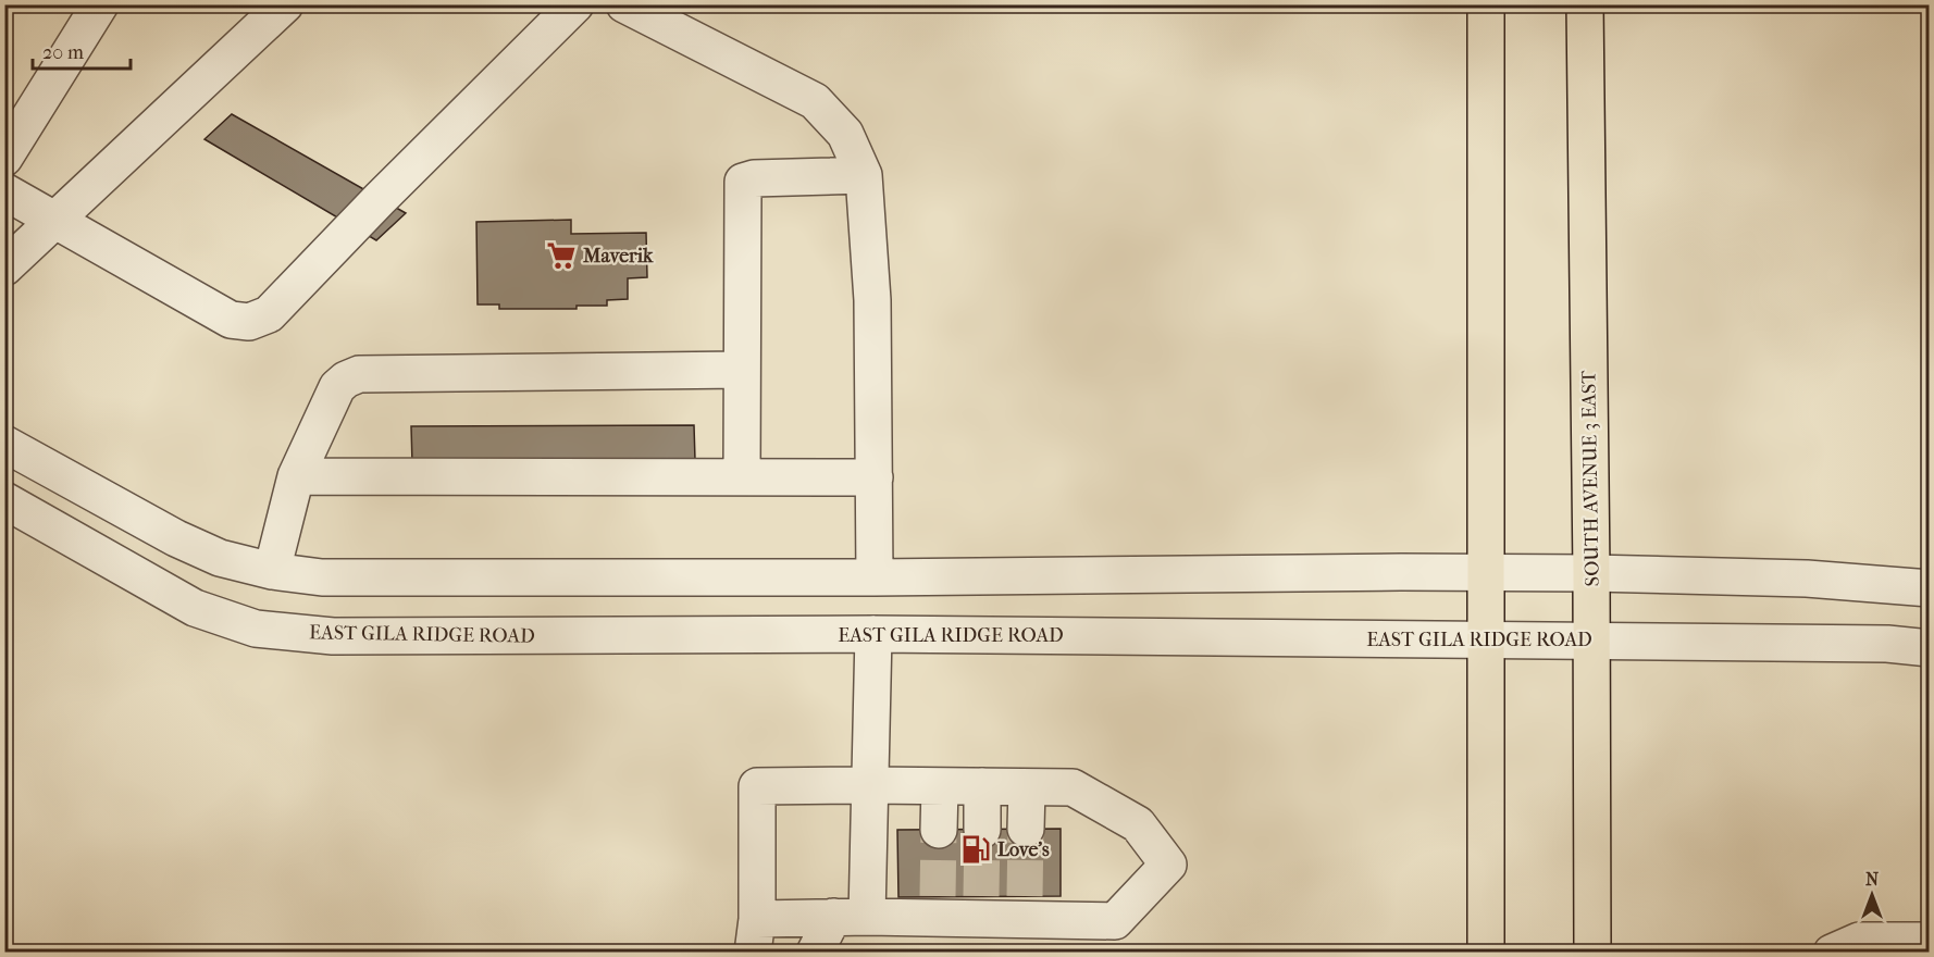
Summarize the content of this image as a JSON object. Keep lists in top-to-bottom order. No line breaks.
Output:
{"streets":{"main road":["SOUTH AVENUE 3 EAST"],"street":["EAST GILA RIDGE ROAD"]},"crossings":[["SOUTH AVENUE 3 EAST","EAST GILA RIDGE ROAD"]],"places":{"supermarket":["Maverik"],"fuel station":["Love's"]},"scale_bar":"20 m","north":"top"}
